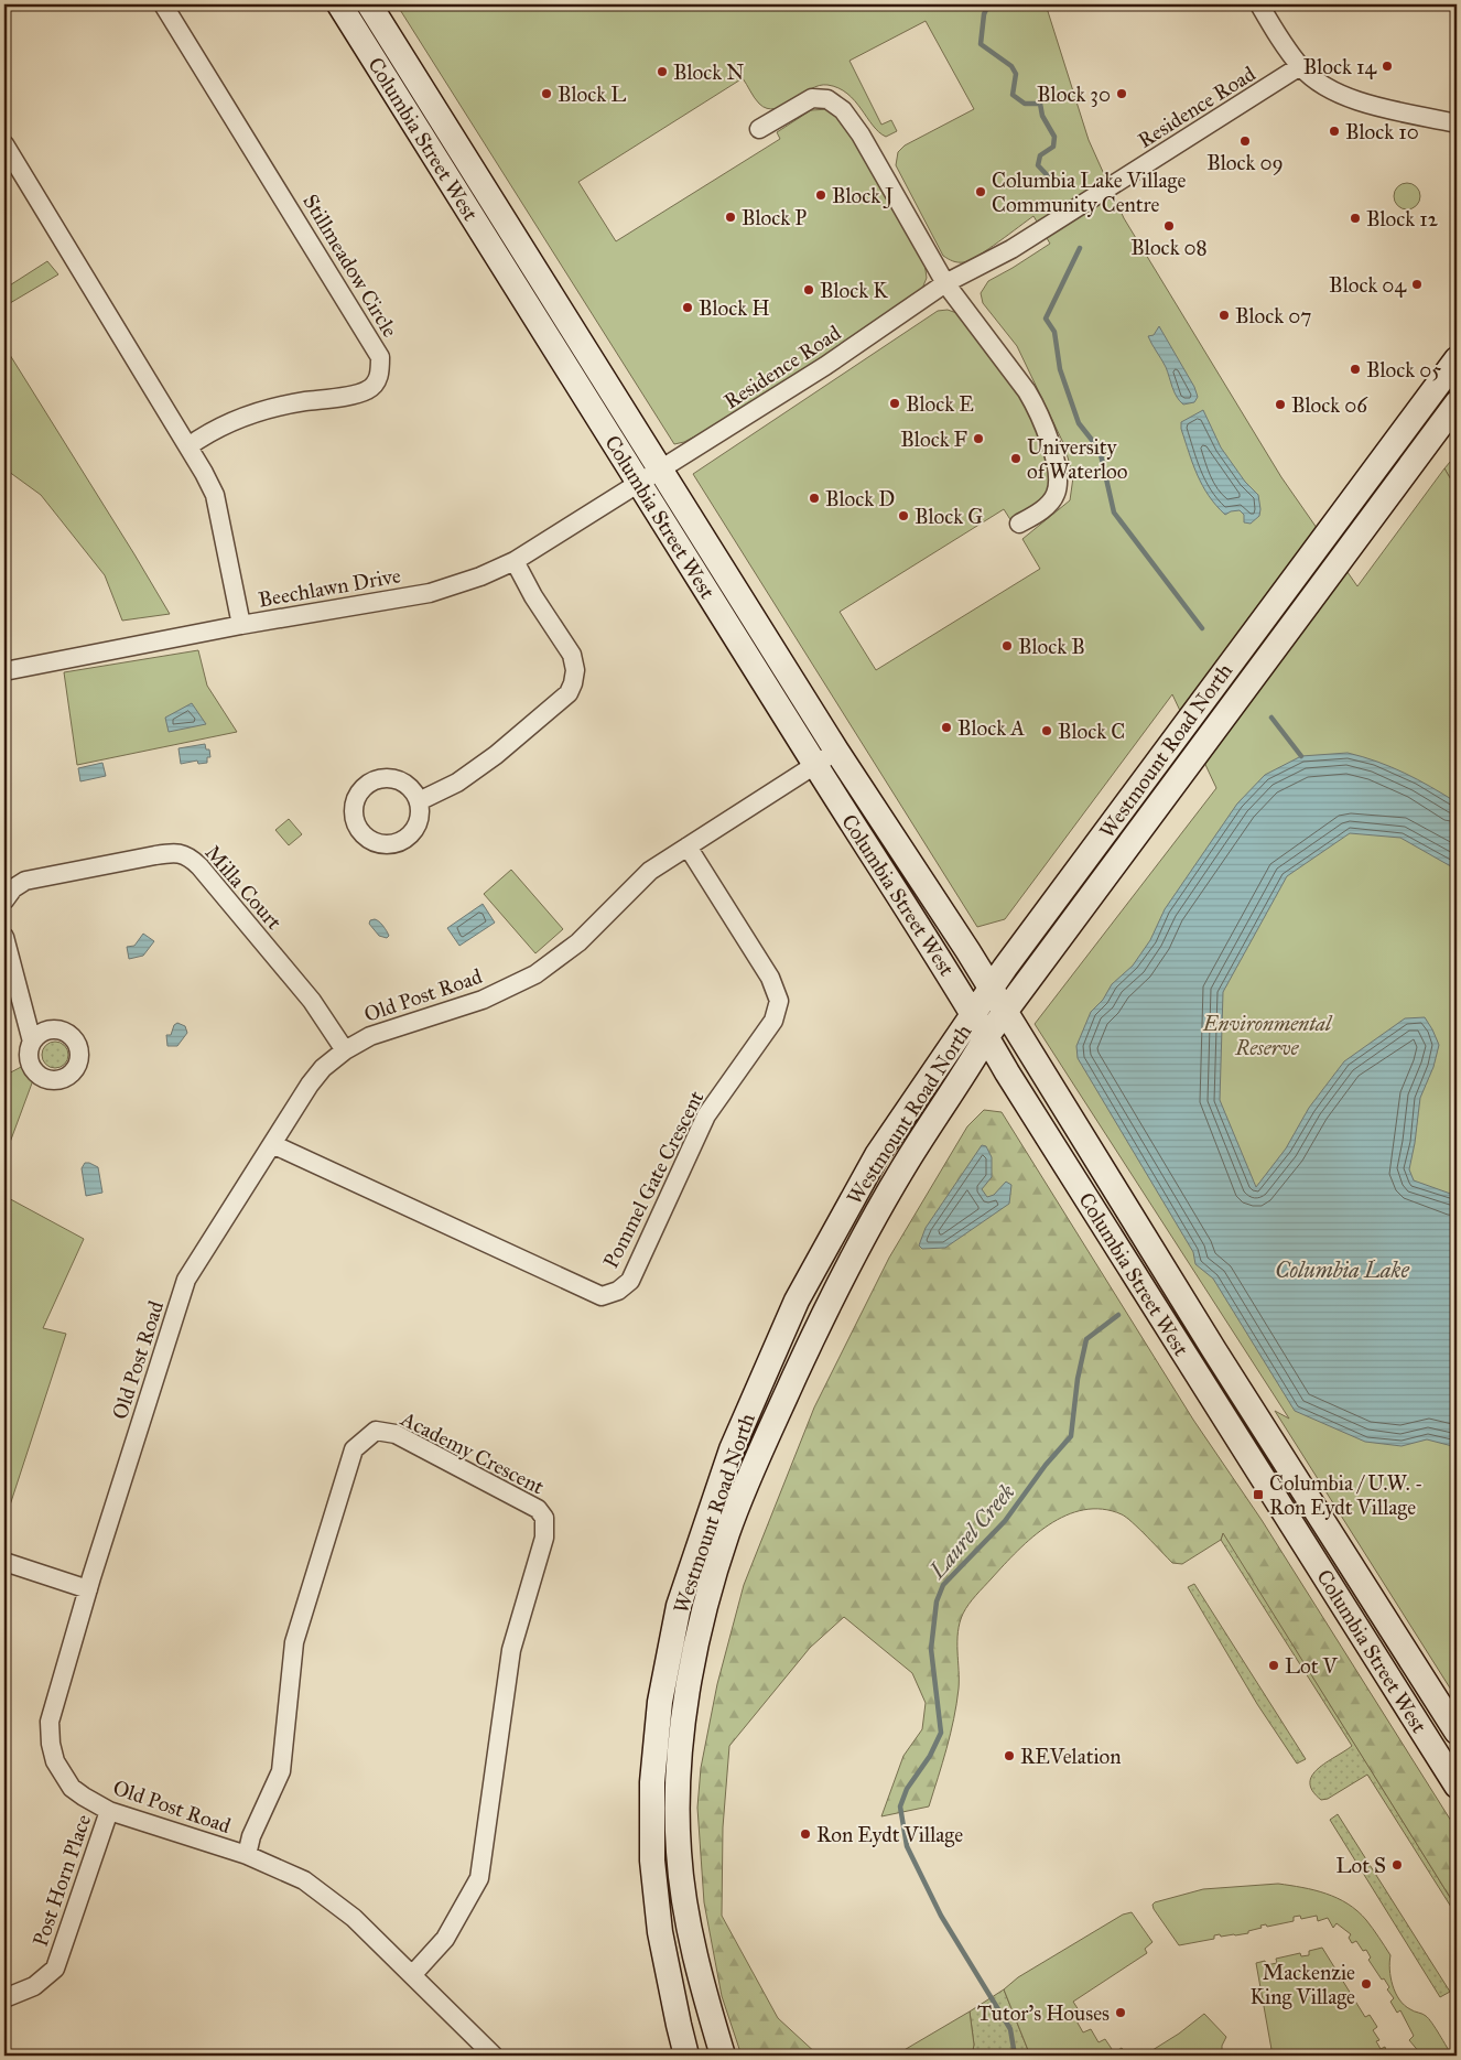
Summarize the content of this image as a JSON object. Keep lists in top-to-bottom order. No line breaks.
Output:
{"streets":{"main road":["Columbia Street West","Westmount Road North"],"street":["Residence Road","Stillmeadow Circle","Beechlawn Drive","Milla Court","Old Post Road","Pommel Gate Crescent","Academy Crescent","Post Horn Place"]},"crossings":[["Residence Road","Columbia Street West"],["Residence Road","Beechlawn Drive"],["Columbia Street West","Beechlawn Drive"],["Columbia Street West","Westmount Road North"],["Columbia Street West","Old Post Road"],["Milla Court","Old Post Road"],["Old Post Road","Pommel Gate Crescent"],["Old Post Road","Academy Crescent"],["Old Post Road","Post Horn Place"]],"water":["Columbia Lake","Laurel Creek"],"parks":["Environmental Reserve"],"places":{"other":["Block 14","Block N","Block L","Block 30","Block 10","Block 09","Columbia Lake Village Community Centre","Block J","Block P","Block 12","Block 08","Block 04","Block K","Block H","Block 07","Block 05","Block E","Block 06","Block F","University of Waterloo","Block D","Block G","Block B","Block A","Block C","Lot V","REVelation","Ron Eydt Village","Lot S","Mackenzie King Village","Tutor's Houses"],"transit":["Columbia / U.W. - Ron Eydt Village"]}}
